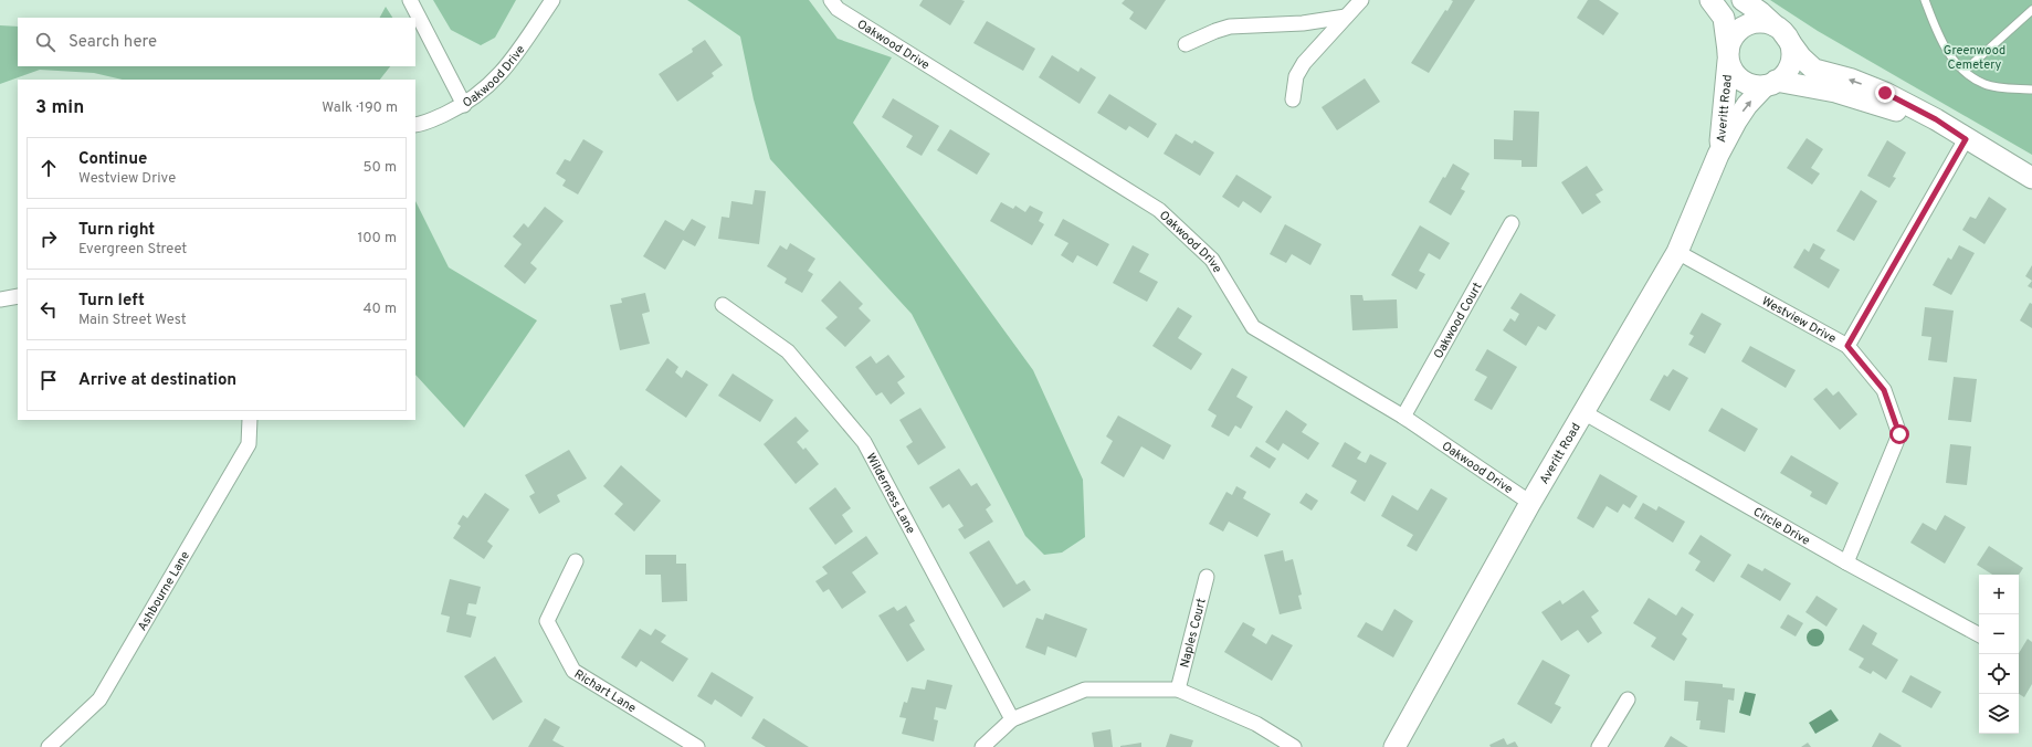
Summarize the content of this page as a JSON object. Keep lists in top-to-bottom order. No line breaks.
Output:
{"streets":{"street":["Oakwood Drive","Averitt Road","Westview Drive","Oakwood Court","Wilderness Lane","Circle Drive","Ashbourne Lane","Naples Court","Richart Lane"]},"crossings":[["Oakwood Drive","Averitt Road"],["Oakwood Drive","Oakwood Court"],["Averitt Road","Westview Drive"],["Averitt Road","Circle Drive"],["Westview Drive","Circle Drive"]],"parks":["Greenwood Cemetery"],"page":{"search":"Search here","heading":["3 min","Walk · 190 m"],"list":[["Continue","Westview Drive","50 m"],["Turn right","Evergreen Street","100 m"],["Turn left","Main Street West","40 m"],"Arrive at destination"],"map_buttons":["+","−"]}}
